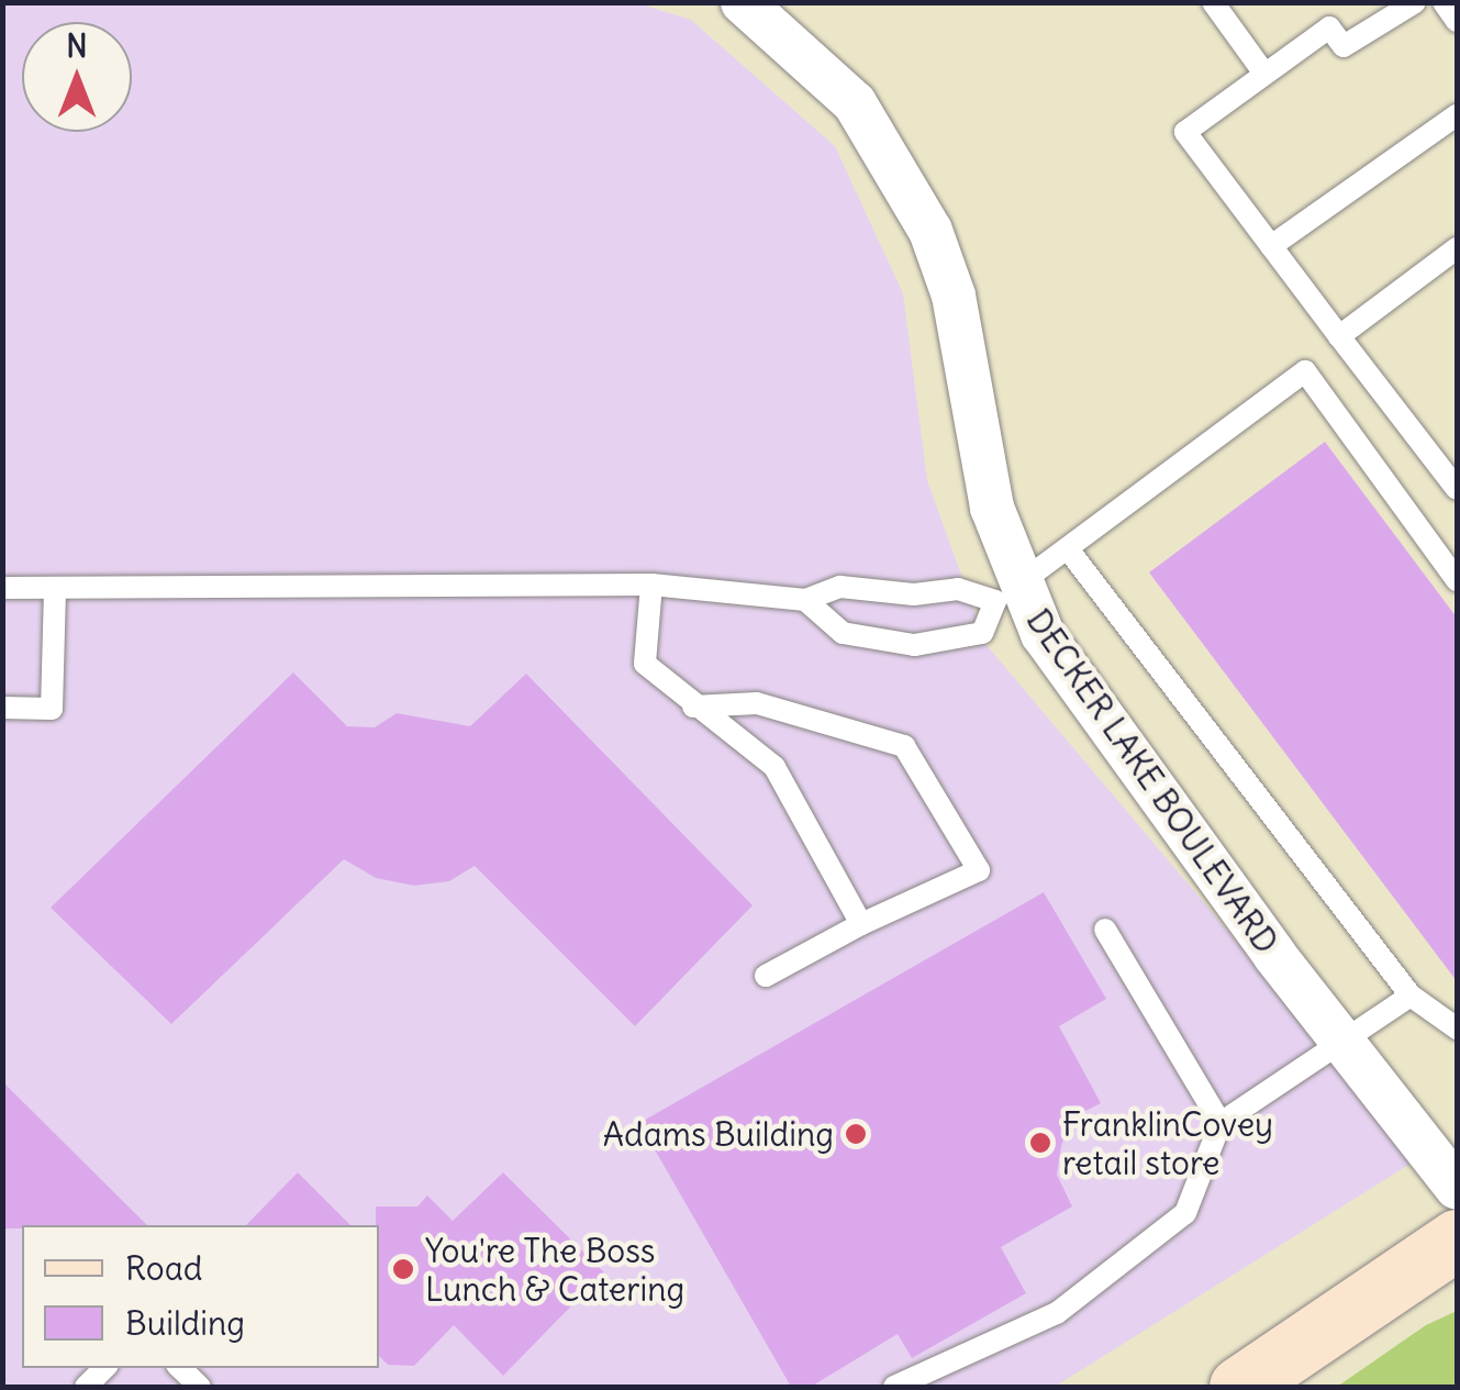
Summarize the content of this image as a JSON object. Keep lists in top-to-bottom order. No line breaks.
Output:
{"streets":{"street":["DECKER LAKE BOULEVARD"]},"places":["Adams Building","FranklinCovey retail store","You're The Boss Lunch & Catering"],"legend":["Road","Building"],"north":"top"}
